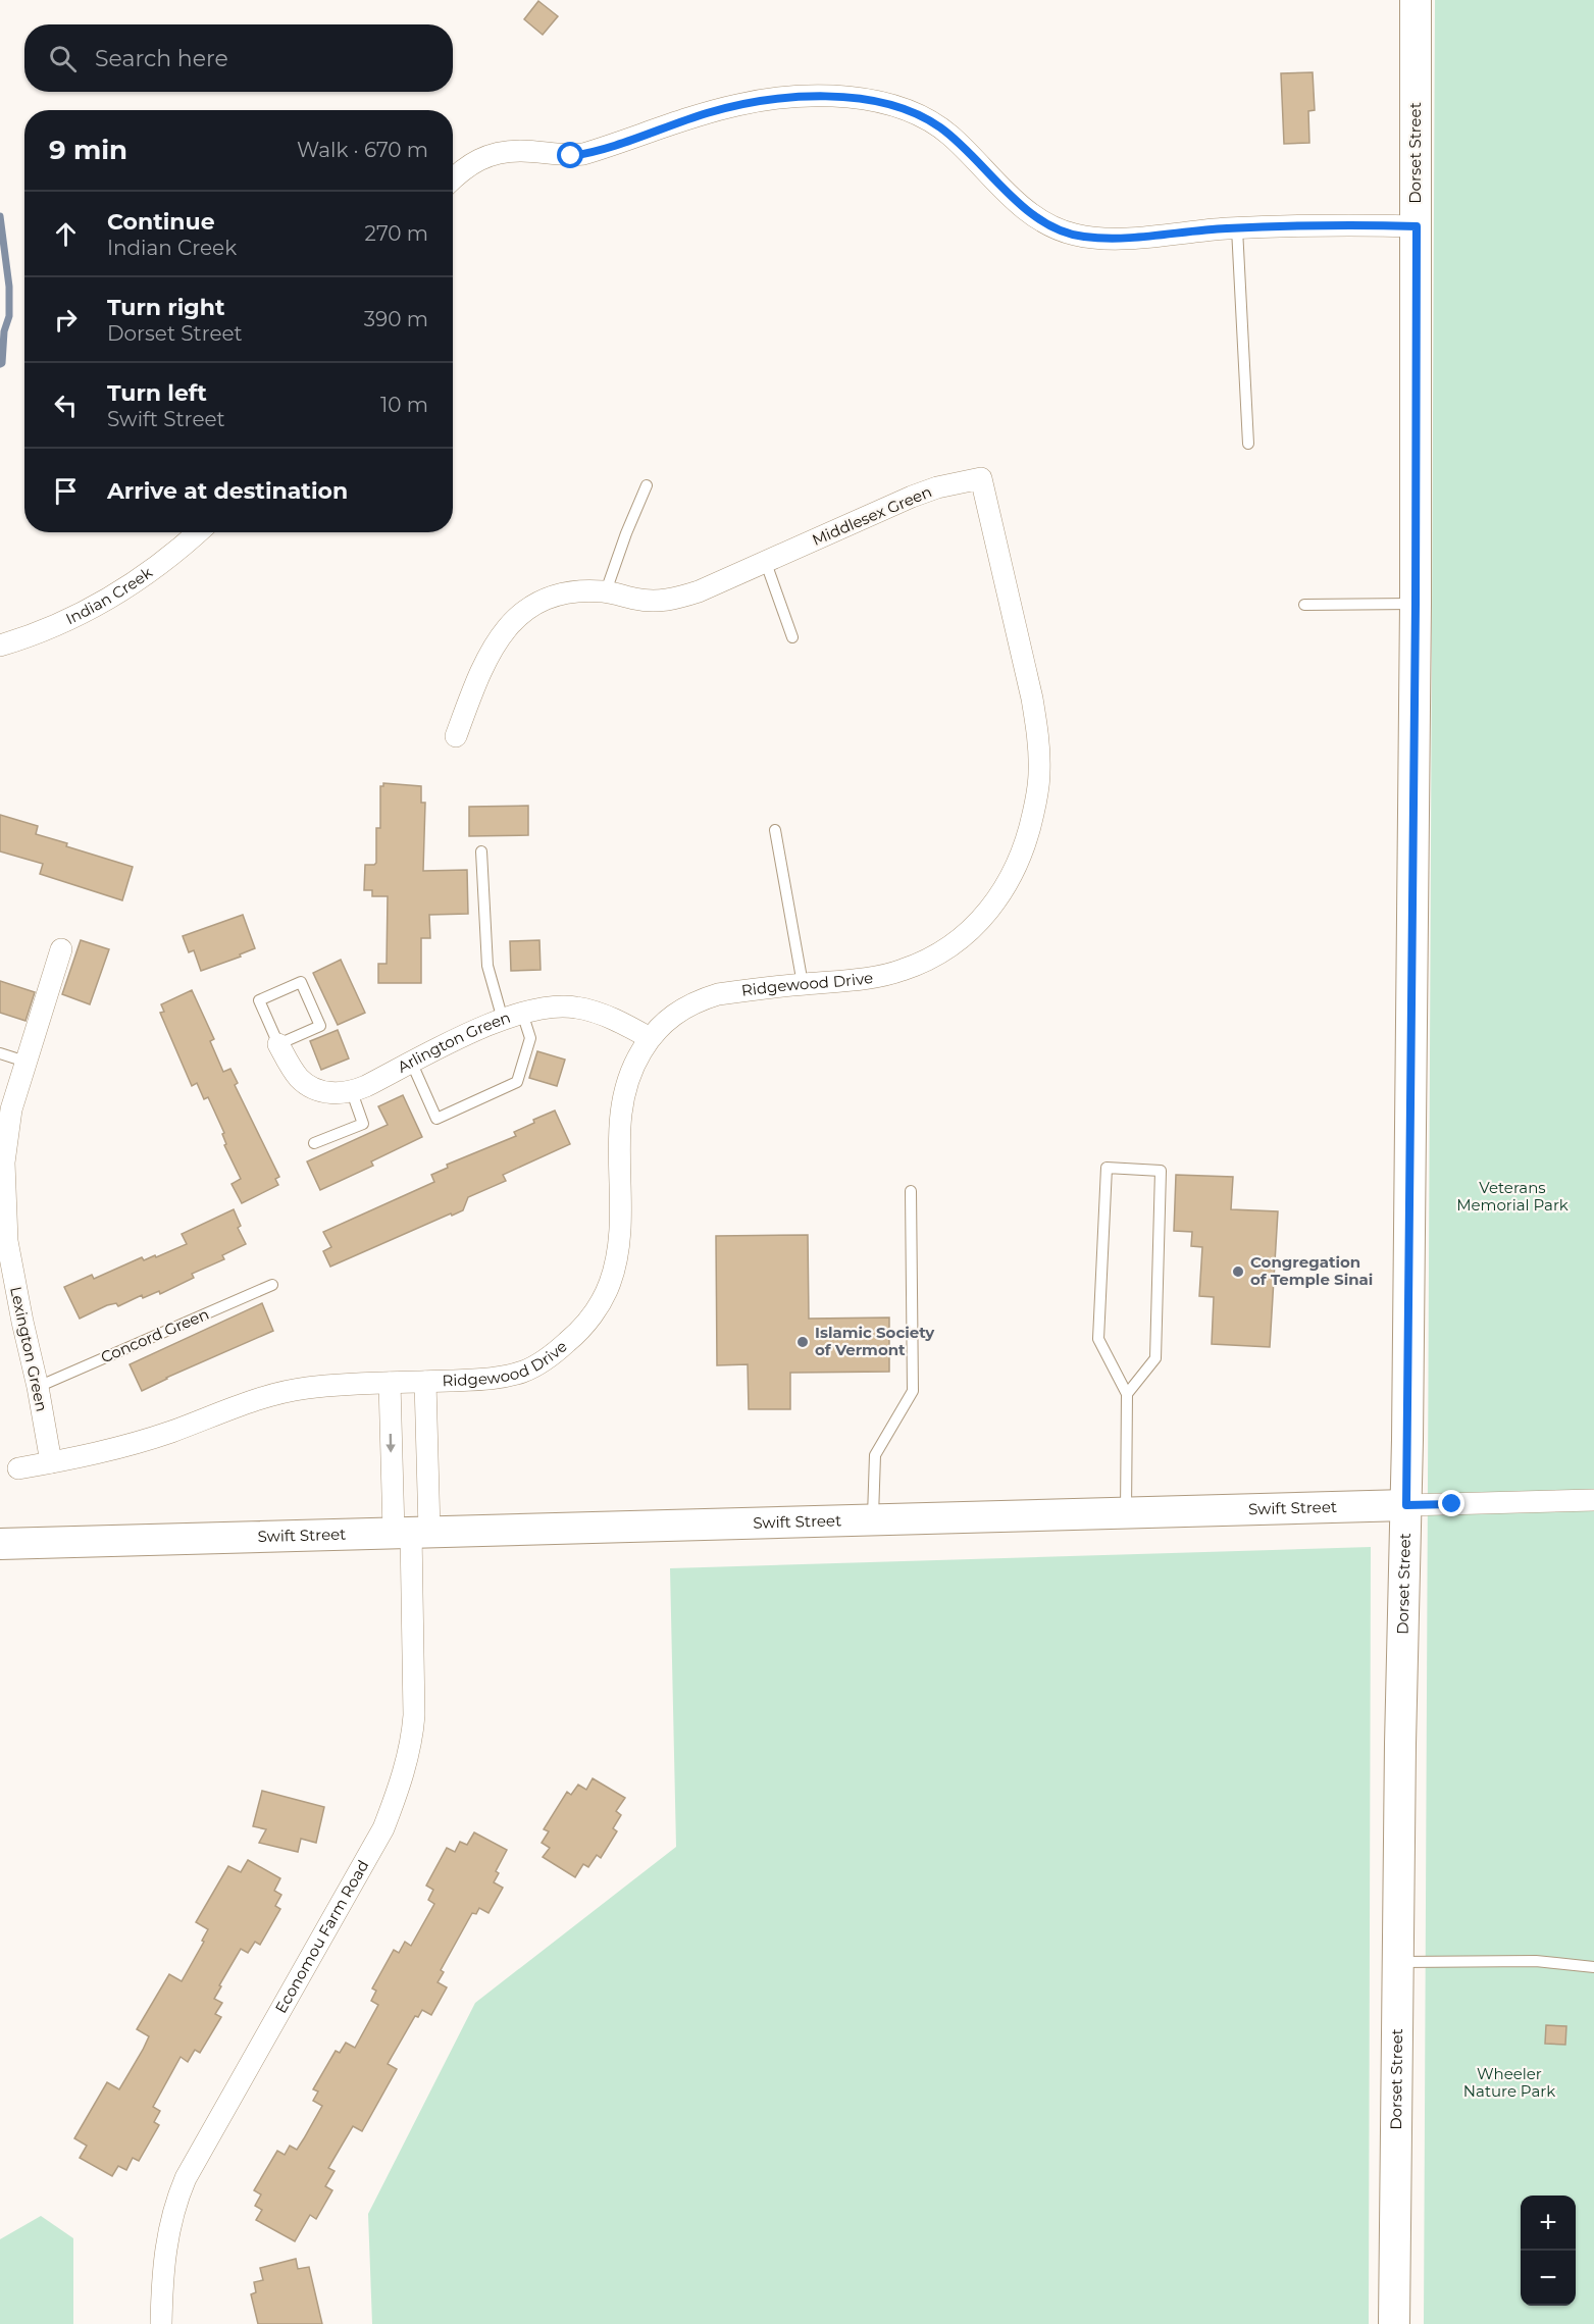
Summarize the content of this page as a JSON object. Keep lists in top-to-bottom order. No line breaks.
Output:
{"streets":{"street":["Dorset Street","Middlesex Green","Indian Creek","Ridgewood Drive","Arlington Green","Lexington Green","Swift Street","Economou Farm Road"],"lane":["Concord Green"]},"crossings":[["Dorset Street","Swift Street"],["Middlesex Green","Ridgewood Drive"],["Ridgewood Drive","Arlington Green"],["Ridgewood Drive","Lexington Green"],["Ridgewood Drive","Swift Street"],["Ridgewood Drive","Economou Farm Road"],["Concord Green","Lexington Green"],["Swift Street","Economou Farm Road"]],"parks":["Veterans Memorial Park","Wheeler Nature Park"],"places":["Congregation of Temple Sinai","Islamic Society of Vermont"],"page":{"search":"Search here","heading":["9 min","Walk · 670 m"],"list":[["Continue","Indian Creek","270 m"],["Turn right","Dorset Street","390 m"],["Turn left","Swift Street","10 m"],"Arrive at destination"],"map_buttons":["+","−"]}}
